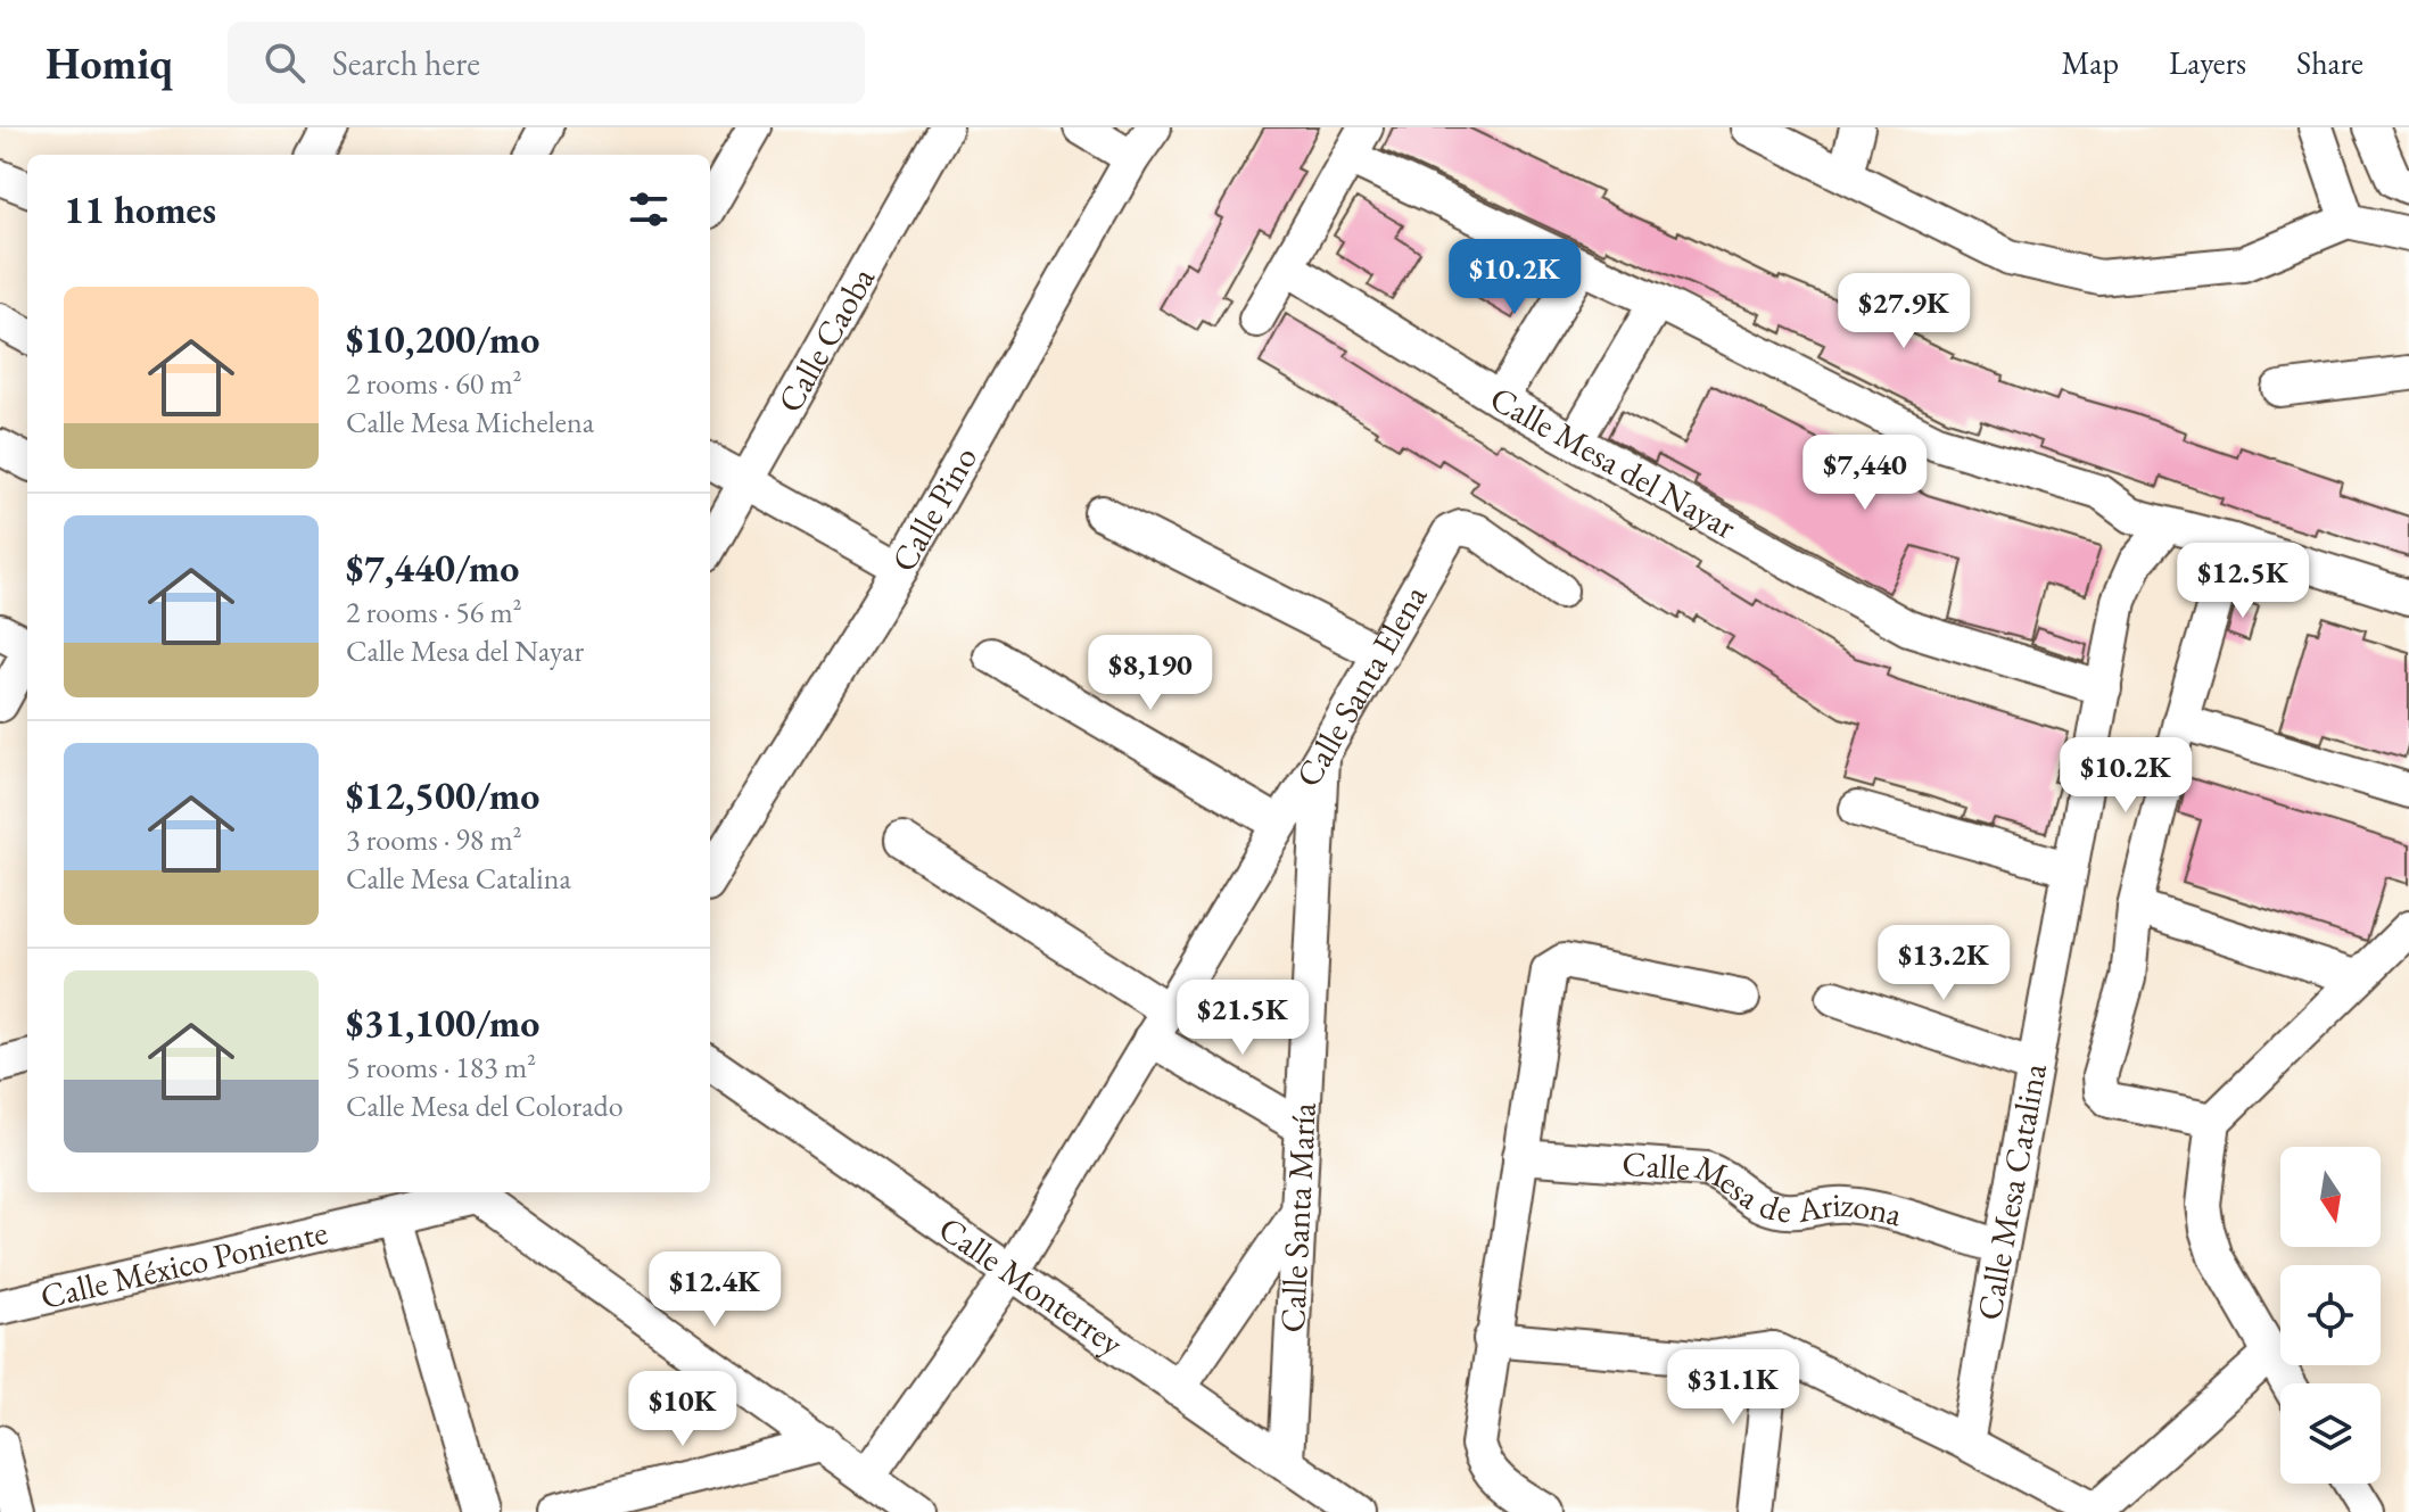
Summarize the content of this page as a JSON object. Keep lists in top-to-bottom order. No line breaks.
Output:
{"streets":{"street":["Calle Caoba","Calle Mesa del Nayar","Calle Pino","Calle Santa Elena","Calle Mesa de Arizona","Calle Mesa Catalina","Calle Santa María","Calle México Poniente","Calle Monterrey"]},"crossings":[["Calle Mesa del Nayar","Calle Mesa Catalina"],["Calle Santa Elena","Calle Santa María"],["Calle Santa Elena","Calle Monterrey"],["Calle Mesa de Arizona","Calle Mesa Catalina"],["Calle Santa María","Calle Monterrey"]],"north":"bottom","page":{"header":"Homiq","search":"Search here","nav":["Map","Layers","Share"],"heading":"11 homes","price":["$10.2K","$27.9K","$7,440","$12.5K","$8,190","$10.2K","$13.2K","$21.5K","$12.4K","$31.1K","$10K"],"list":[{"name":"$10,200/mo","note":"2 rooms · 60 m² · Calle Mesa Michelena"},{"name":"$7,440/mo","note":"2 rooms · 56 m² · Calle Mesa del Nayar"},{"name":"$12,500/mo","note":"3 rooms · 98 m² · Calle Mesa Catalina"},{"name":"$31,100/mo","note":"5 rooms · 183 m² · Calle Mesa del Colorado"}]}}
